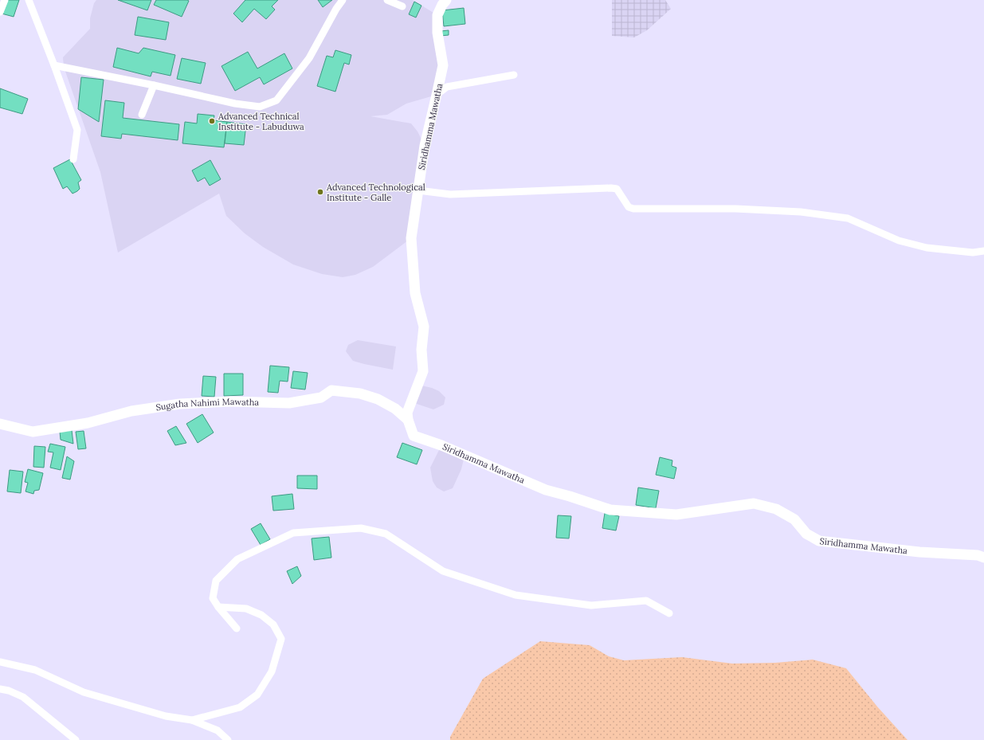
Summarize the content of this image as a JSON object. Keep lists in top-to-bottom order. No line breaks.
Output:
{"streets":{"street":["Siridhamma Mawatha","Sugatha Nahimi Mawatha"]},"crossings":[["Siridhamma Mawatha","Sugatha Nahimi Mawatha"]],"places":["Advanced Technical Institute - Labuduwa","Advanced Technological Institute - Galle"]}
